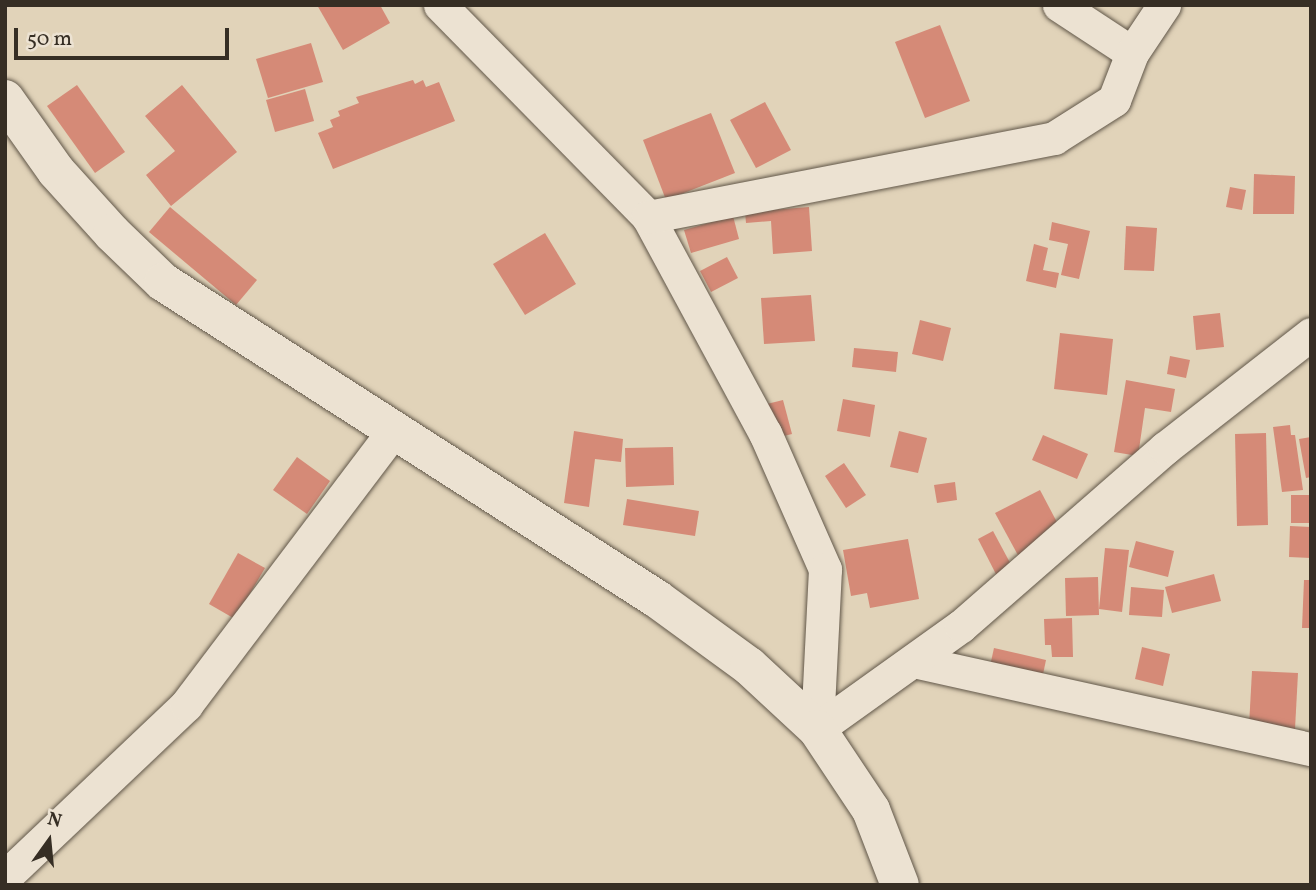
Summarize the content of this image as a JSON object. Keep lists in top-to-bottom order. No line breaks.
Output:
{"scale_bar":"50 m","north":"top"}
